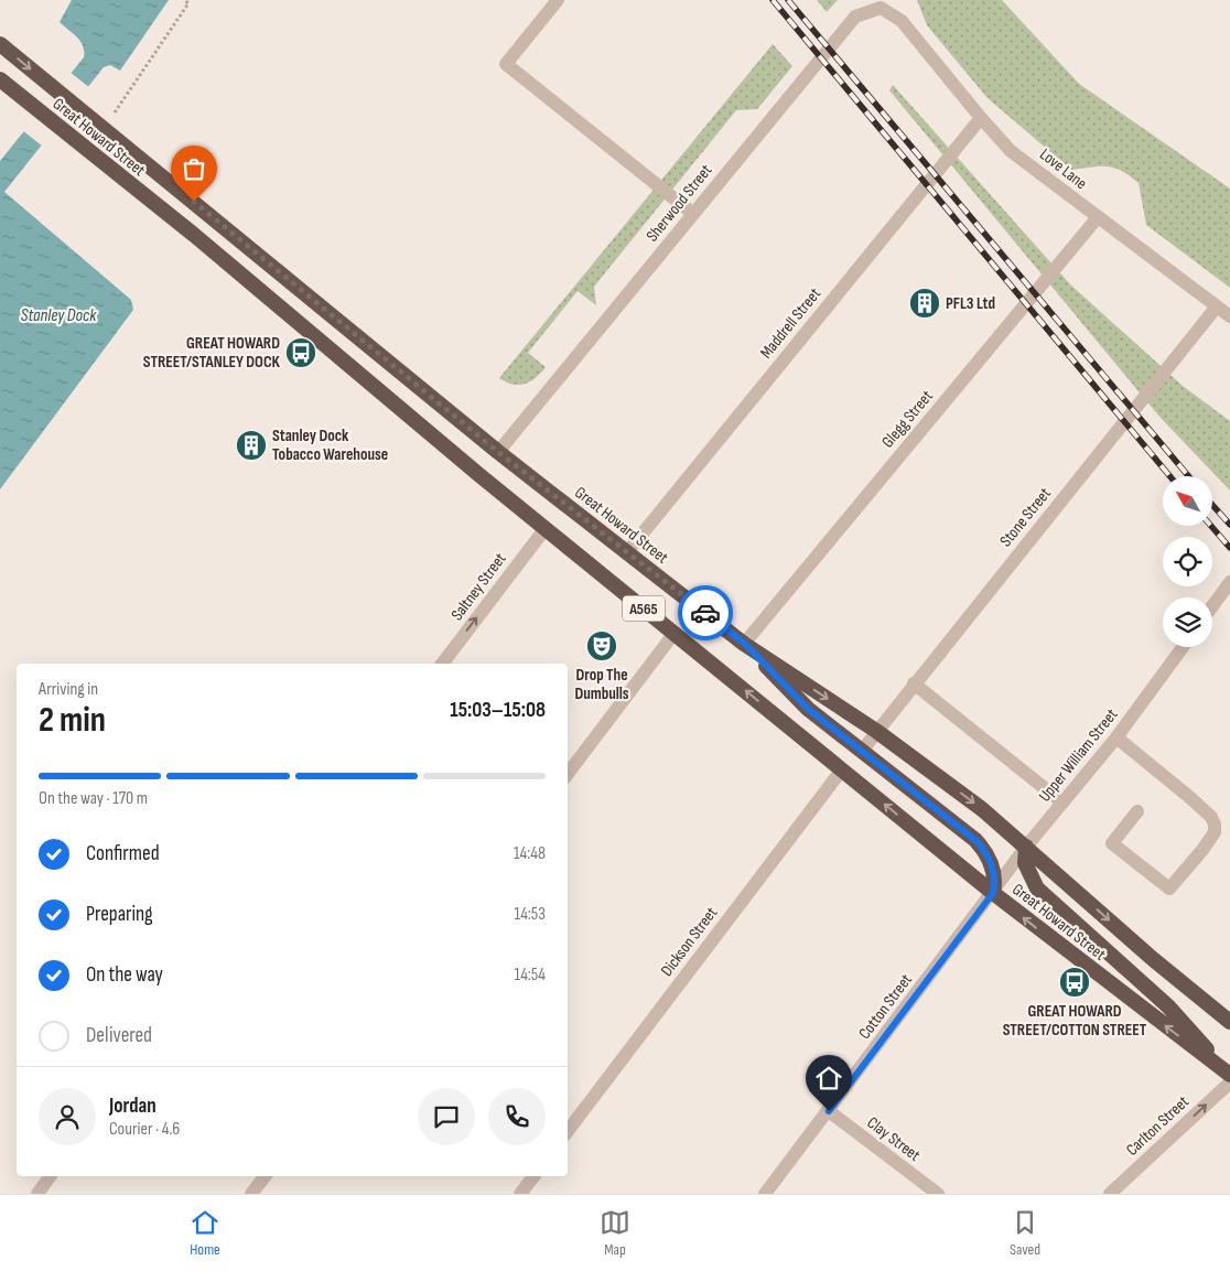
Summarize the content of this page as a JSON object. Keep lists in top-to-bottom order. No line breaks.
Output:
{"streets":{"highway":["Great Howard Street","A565"],"street":["Love Lane","Sherwood Street","Maddrell Street","Glegg Street","Stone Street","Saltney Street","Upper William Street","Dickson Street","Cotton Street","Carlton Street","Clay Street"]},"crossings":[["Great Howard Street","Sherwood Street"],["Great Howard Street","Maddrell Street"],["Great Howard Street","Glegg Street"],["Great Howard Street","Stone Street"],["Great Howard Street","Saltney Street"],["Great Howard Street","Upper William Street"],["Great Howard Street","Dickson Street"],["Great Howard Street","Cotton Street"],["Love Lane","Sherwood Street"],["Love Lane","Maddrell Street"],["Love Lane","Glegg Street"],["Love Lane","Stone Street"],["Upper William Street","Cotton Street"],["Cotton Street","Clay Street"]],"one_way":["Saltney Street","Carlton Street"],"water":["Stanley Dock"],"places":{"building":["PFL3 Ltd","Stanley Dock Tobacco Warehouse"],"bus stop":["GREAT HOWARD STREET/STANLEY DOCK","GREAT HOWARD STREET/COTTON STREET"],"theatre":["Drop The Dumbulls"]},"north":"top left","page":{"heading":["2 min","Arriving in","15:03–15:08"],"panel":["Jordan","Courier · 4.6"],"bar":"On the way · 170 m","list":[["Confirmed","14:48"],["Preparing","14:53"],["On the way","14:54"],"Delivered"],"tabs":["Home","Map","Saved"]}}
